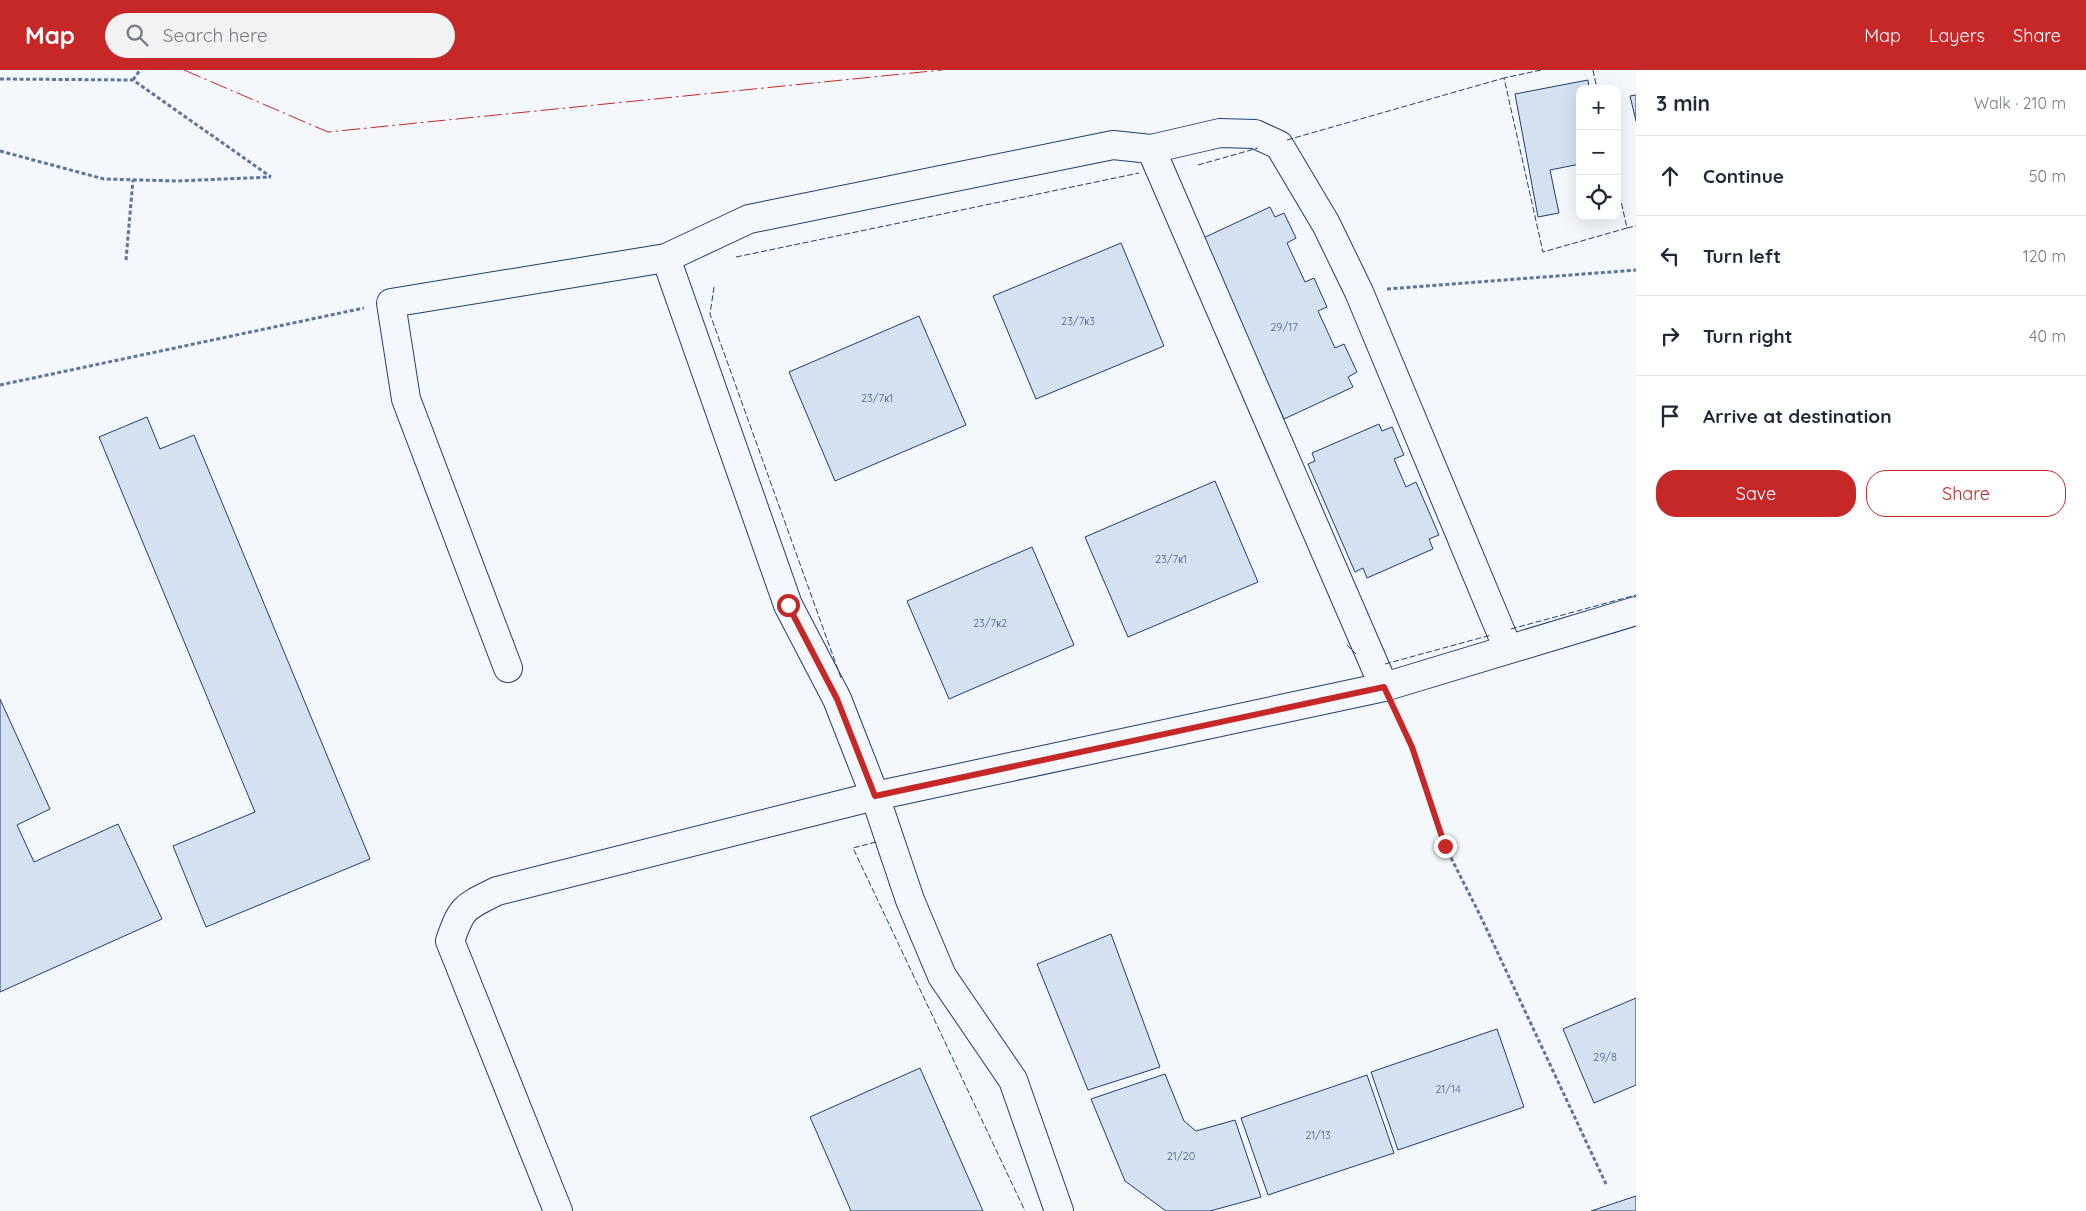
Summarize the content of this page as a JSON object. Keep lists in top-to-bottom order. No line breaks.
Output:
{"house_numbers":["23/7к3","29/17","23/7к1","23/7к1","23/7к2","29/8","21/14","21/13","21/20"],"page":{"header":"Map","search":"Search here","nav":["Map","Layers","Share"],"heading":["3 min","Walk · 210 m"],"map_buttons":["+","−"],"list":[["Continue","50 m"],["Turn left","120 m"],["Turn right","40 m"],"Arrive at destination"],"buttons":["Save","Share"]}}
